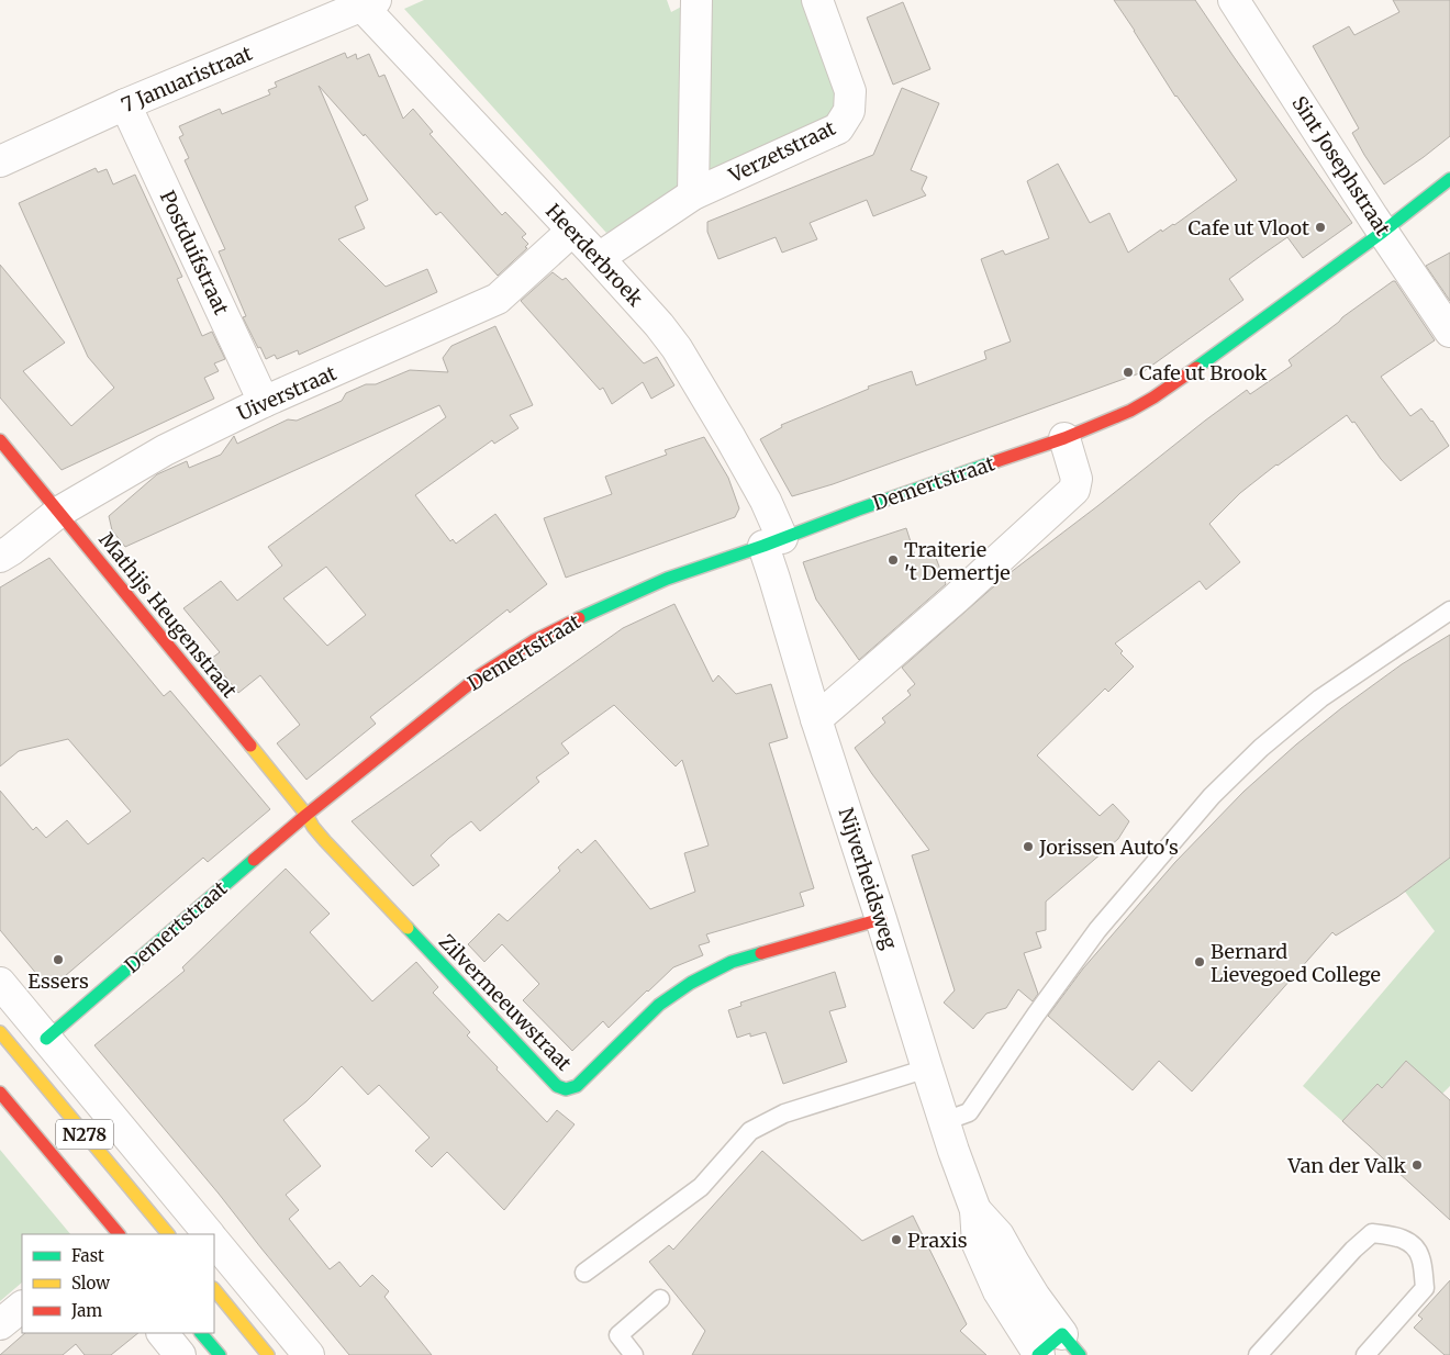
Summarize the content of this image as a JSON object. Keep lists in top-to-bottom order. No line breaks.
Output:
{"streets":{"street":["7 Januaristraat","Verzetstraat","Sint Josephstraat","Postduifstraat","Heerderbroek","Uiverstraat","Demertstraat","Mathijs Heugenstraat","Nijverheidsweg","Zilvermeeuwstraat","N278"]},"crossings":[["7 Januaristraat","Postduifstraat"],["7 Januaristraat","Heerderbroek"],["Verzetstraat","Heerderbroek"],["Sint Josephstraat","Demertstraat"],["Postduifstraat","Uiverstraat"],["Heerderbroek","Uiverstraat"],["Heerderbroek","Demertstraat"],["Heerderbroek","Nijverheidsweg"],["Uiverstraat","Mathijs Heugenstraat"],["Demertstraat","Mathijs Heugenstraat"],["Demertstraat","Nijverheidsweg"],["Demertstraat","Zilvermeeuwstraat"],["Mathijs Heugenstraat","Zilvermeeuwstraat"],["Nijverheidsweg","Zilvermeeuwstraat"]],"places":["Cafe ut Vloot","Cafe ut Brook","Traiterie 't Demertje","Jorissen Auto's","Essers","Bernard Lievegoed College","Van der Valk","Praxis"],"legend":["Fast","Slow","Jam"]}
